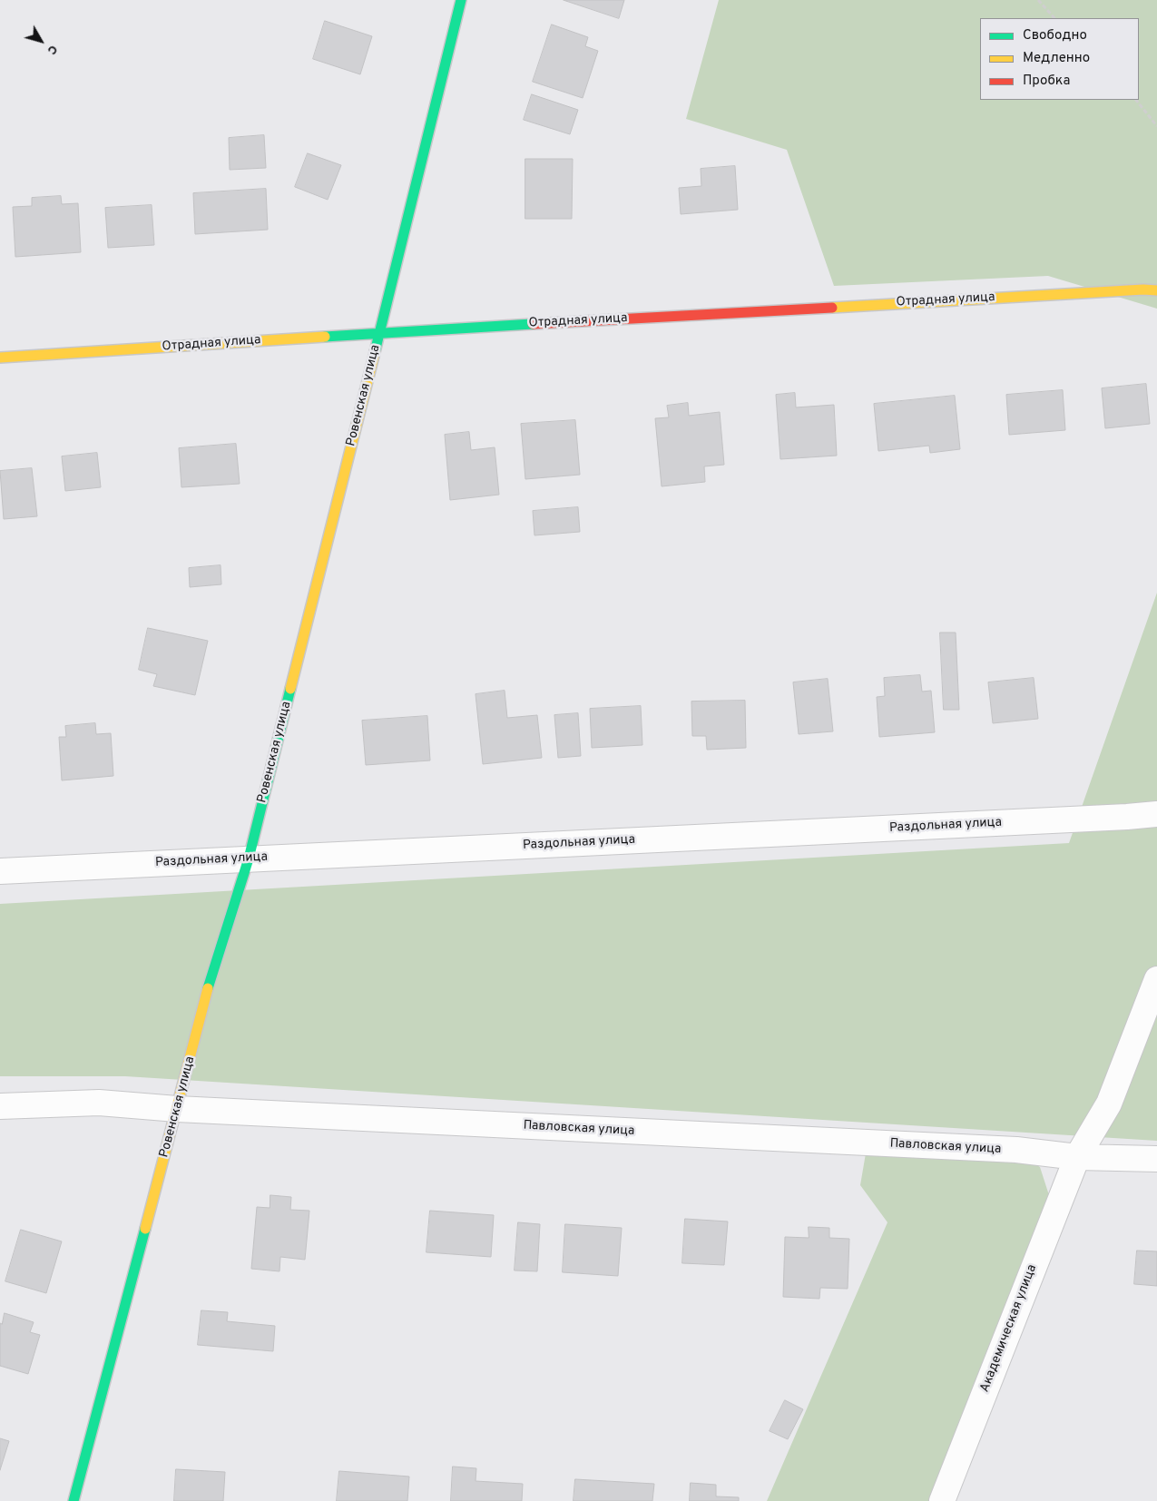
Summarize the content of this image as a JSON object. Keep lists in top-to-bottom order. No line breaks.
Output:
{"streets":{"street":["Отрадная улица","Ровенская улица","Раздольная улица","Павловская улица","Академическая улица"]},"crossings":[["Отрадная улица","Ровенская улица"],["Ровенская улица","Раздольная улица"],["Ровенская улица","Павловская улица"],["Павловская улица","Академическая улица"]],"legend":["Свободно","Медленно","Пробка"],"north":"bottom right"}
